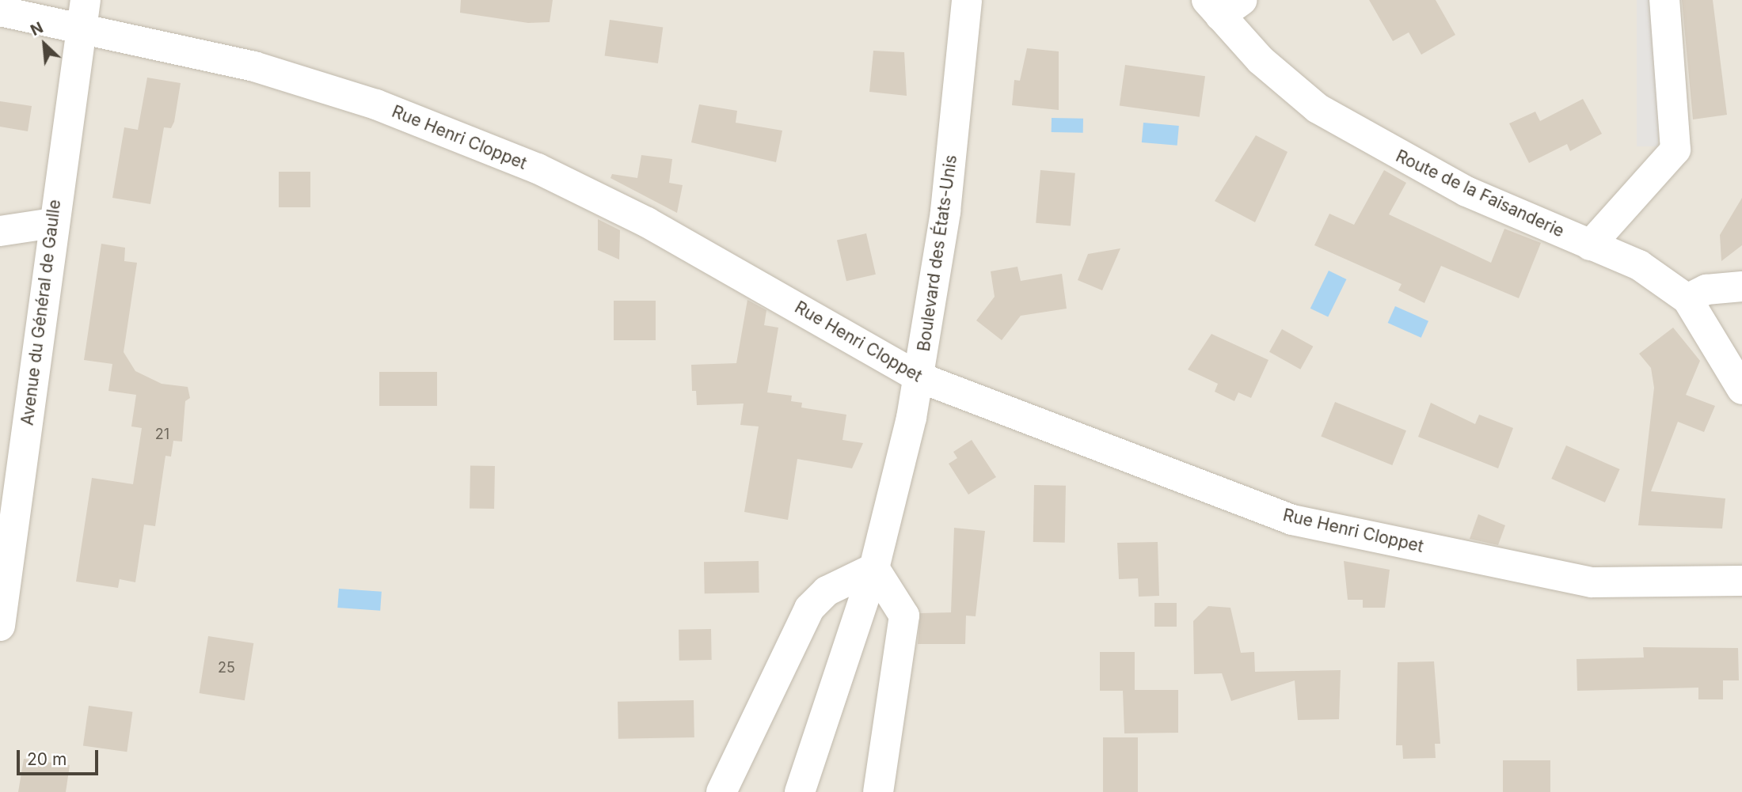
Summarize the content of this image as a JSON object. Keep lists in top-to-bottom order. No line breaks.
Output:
{"streets":{"street":["Rue Henri Cloppet","Route de la Faisanderie","Boulevard des États-Unis","Avenue du Général de Gaulle"]},"crossings":[["Rue Henri Cloppet","Boulevard des États-Unis"],["Rue Henri Cloppet","Avenue du Général de Gaulle"]],"house_numbers":["21","25"],"scale_bar":"20 m","north":"top left"}
